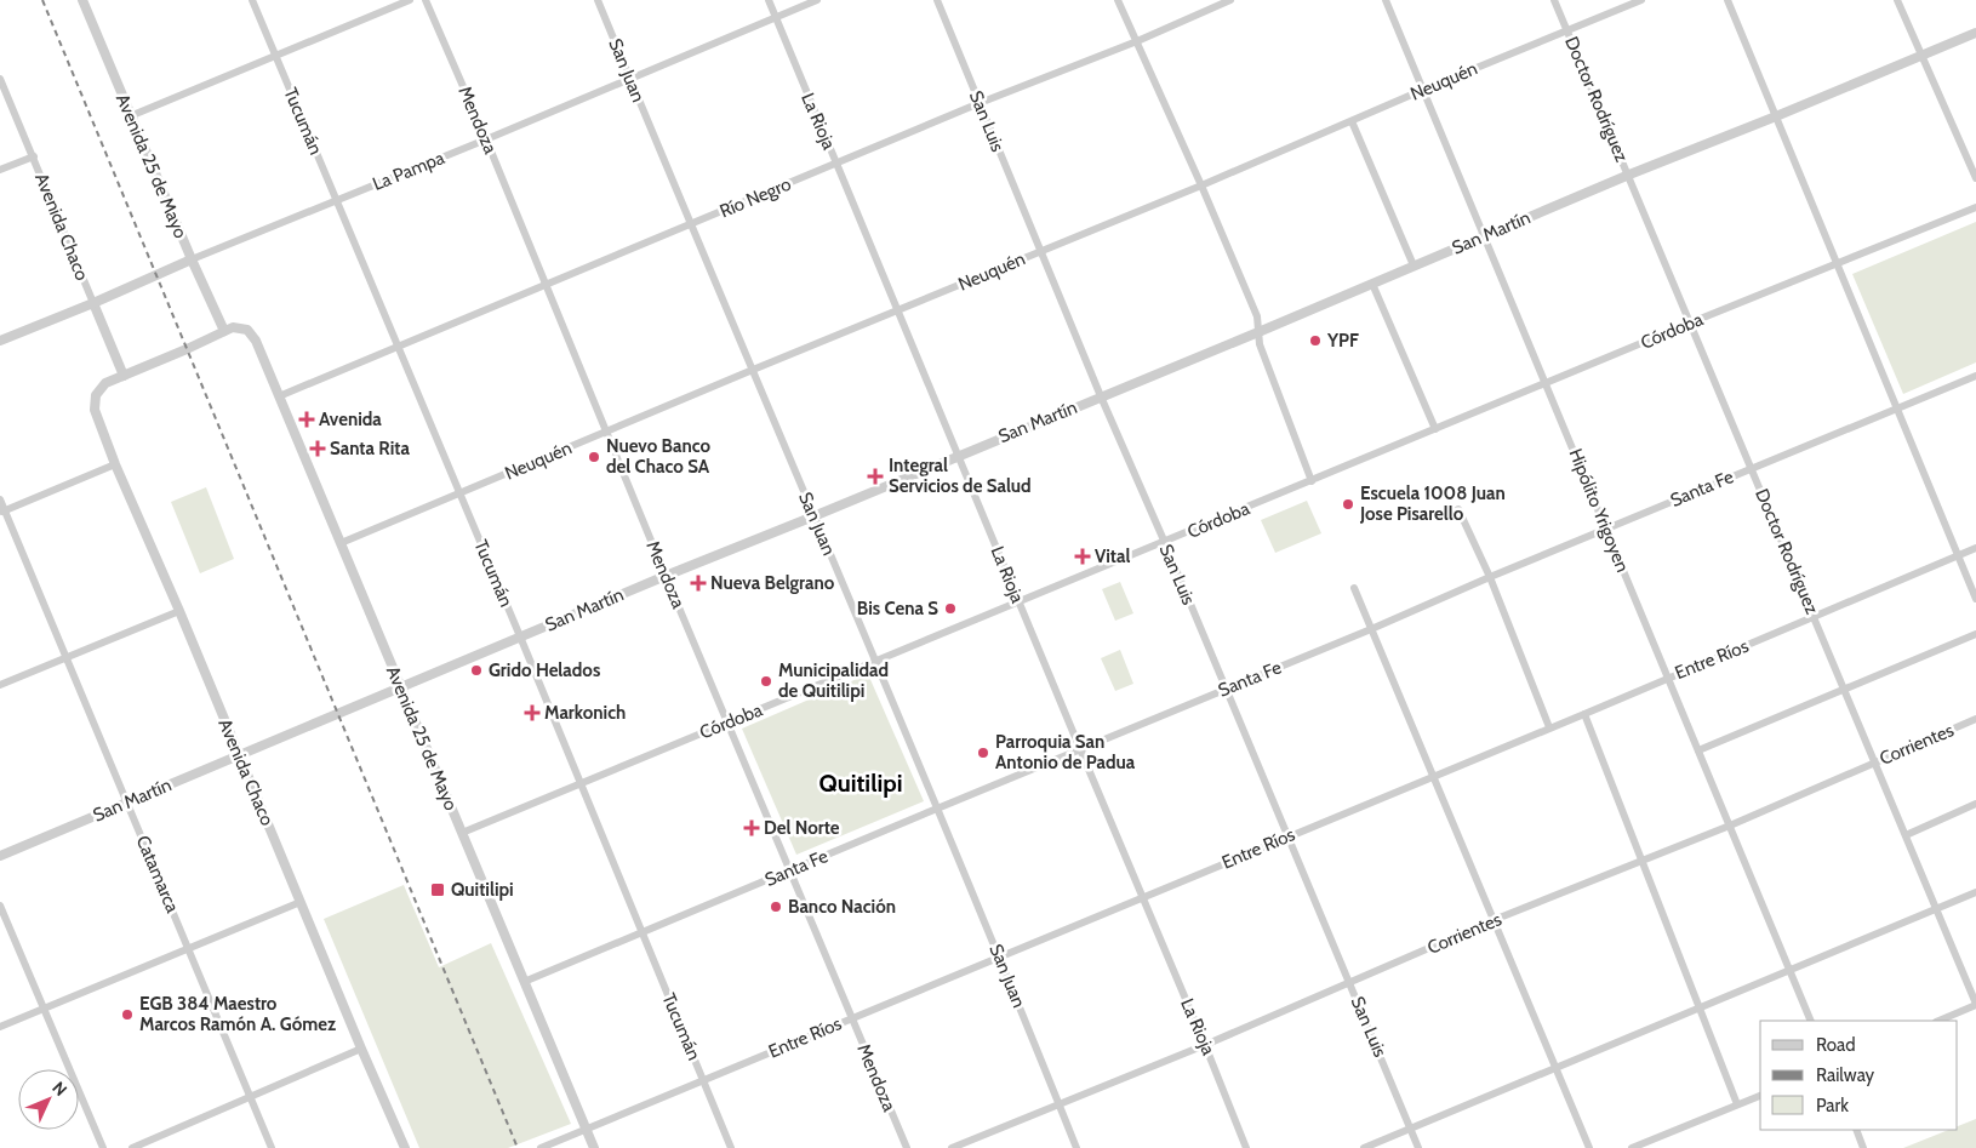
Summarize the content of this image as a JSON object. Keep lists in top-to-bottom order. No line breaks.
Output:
{"streets":{"street":["San Juan","Neuquén","Doctor Rodríguez","Mendoza","Tucumán","La Rioja","San Luis","Avenida 25 de Mayo","La Pampa","Río Negro","Avenida Chaco","San Martín","Córdoba","Santa Fe","Hipólito Yrigoyen","Entre Ríos","Corrientes","Catamarca"]},"crossings":[["San Juan","Neuquén"],["San Juan","La Pampa"],["San Juan","Río Negro"],["San Juan","San Martín"],["San Juan","Córdoba"],["San Juan","Santa Fe"],["San Juan","Entre Ríos"],["San Juan","Corrientes"],["Neuquén","Doctor Rodríguez"],["Neuquén","Mendoza"],["Neuquén","Tucumán"],["Neuquén","La Rioja"],["Neuquén","San Luis"],["Neuquén","Avenida 25 de Mayo"],["Neuquén","Hipólito Yrigoyen"],["Doctor Rodríguez","San Martín"],["Doctor Rodríguez","Córdoba"],["Doctor Rodríguez","Santa Fe"],["Doctor Rodríguez","Entre Ríos"],["Doctor Rodríguez","Corrientes"],["Mendoza","La Pampa"],["Mendoza","Río Negro"],["Mendoza","San Martín"],["Mendoza","Córdoba"],["Mendoza","Santa Fe"],["Mendoza","Entre Ríos"],["Tucumán","La Pampa"],["Tucumán","Río Negro"],["Tucumán","San Martín"],["Tucumán","Córdoba"],["Tucumán","Santa Fe"],["Tucumán","Entre Ríos"],["La Rioja","La Pampa"],["La Rioja","Río Negro"],["La Rioja","San Martín"],["La Rioja","Córdoba"],["La Rioja","Santa Fe"],["La Rioja","Entre Ríos"],["La Rioja","Corrientes"],["San Luis","Río Negro"],["San Luis","San Martín"],["San Luis","Córdoba"],["San Luis","Santa Fe"],["San Luis","Entre Ríos"],["San Luis","Corrientes"],["Avenida 25 de Mayo","La Pampa"],["Avenida 25 de Mayo","Río Negro"],["Avenida 25 de Mayo","San Martín"],["Avenida 25 de Mayo","Córdoba"],["Avenida 25 de Mayo","Santa Fe"],["Avenida 25 de Mayo","Entre Ríos"],["La Pampa","Avenida Chaco"],["Avenida Chaco","San Martín"],["San Martín","Hipólito Yrigoyen"],["San Martín","Catamarca"],["Córdoba","Hipólito Yrigoyen"],["Santa Fe","Hipólito Yrigoyen"],["Hipólito Yrigoyen","Entre Ríos"],["Hipólito Yrigoyen","Corrientes"]],"districts":["Quitilipi"],"places":{"other":["YPF","Nuevo Banco del Chaco SA","Escuela 1008 Juan Jose Pisarello","Bis Cena S","Grido Helados","Municipalidad de Quitilipi","Parroquia San Antonio de Padua","Banco Nación","EGB 384 Maestro Marcos Ramón A. Gómez"],"health":["Avenida","Santa Rita","Integral Servicios de Salud","Vital","Nueva Belgrano","Markonich","Del Norte"],"transit":["Quitilipi"]},"legend":["Road","Railway","Park"],"north":"top right"}
